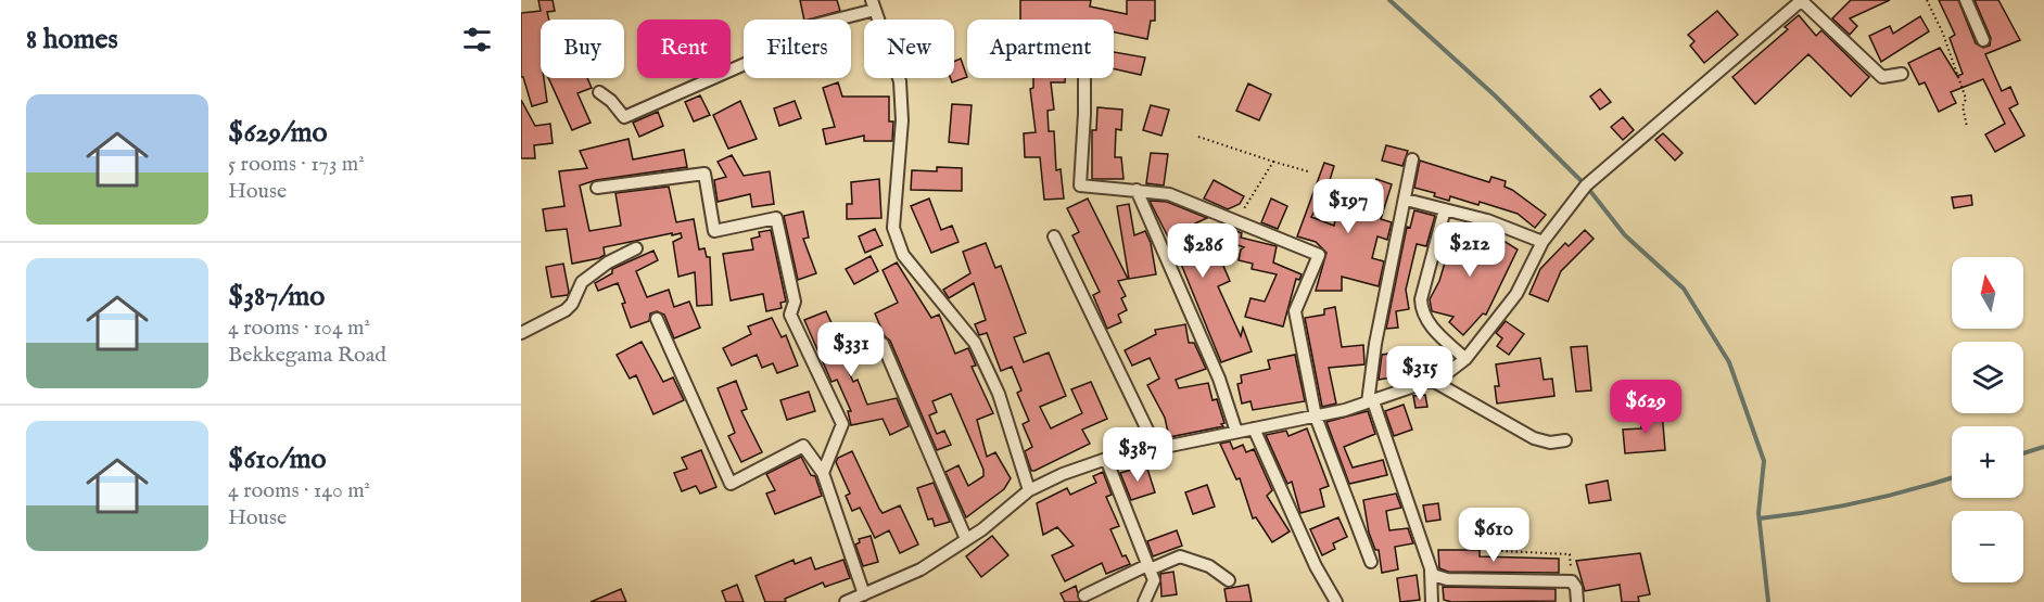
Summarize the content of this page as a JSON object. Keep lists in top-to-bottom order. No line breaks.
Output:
{"north":"top","page":{"heading":"8 homes","chip":["Buy","Rent","Filters","New","Apartment"],"list":[{"name":"$629/mo","note":"5 rooms · 173 m² · House"},{"name":"$387/mo","note":"4 rooms · 104 m² · Bekkegama Road"},{"name":"$610/mo","note":"4 rooms · 140 m² · House"}],"price":["$197","$212","$286","$331","$315","$629","$387","$610"],"map_buttons":["+","−"]}}
